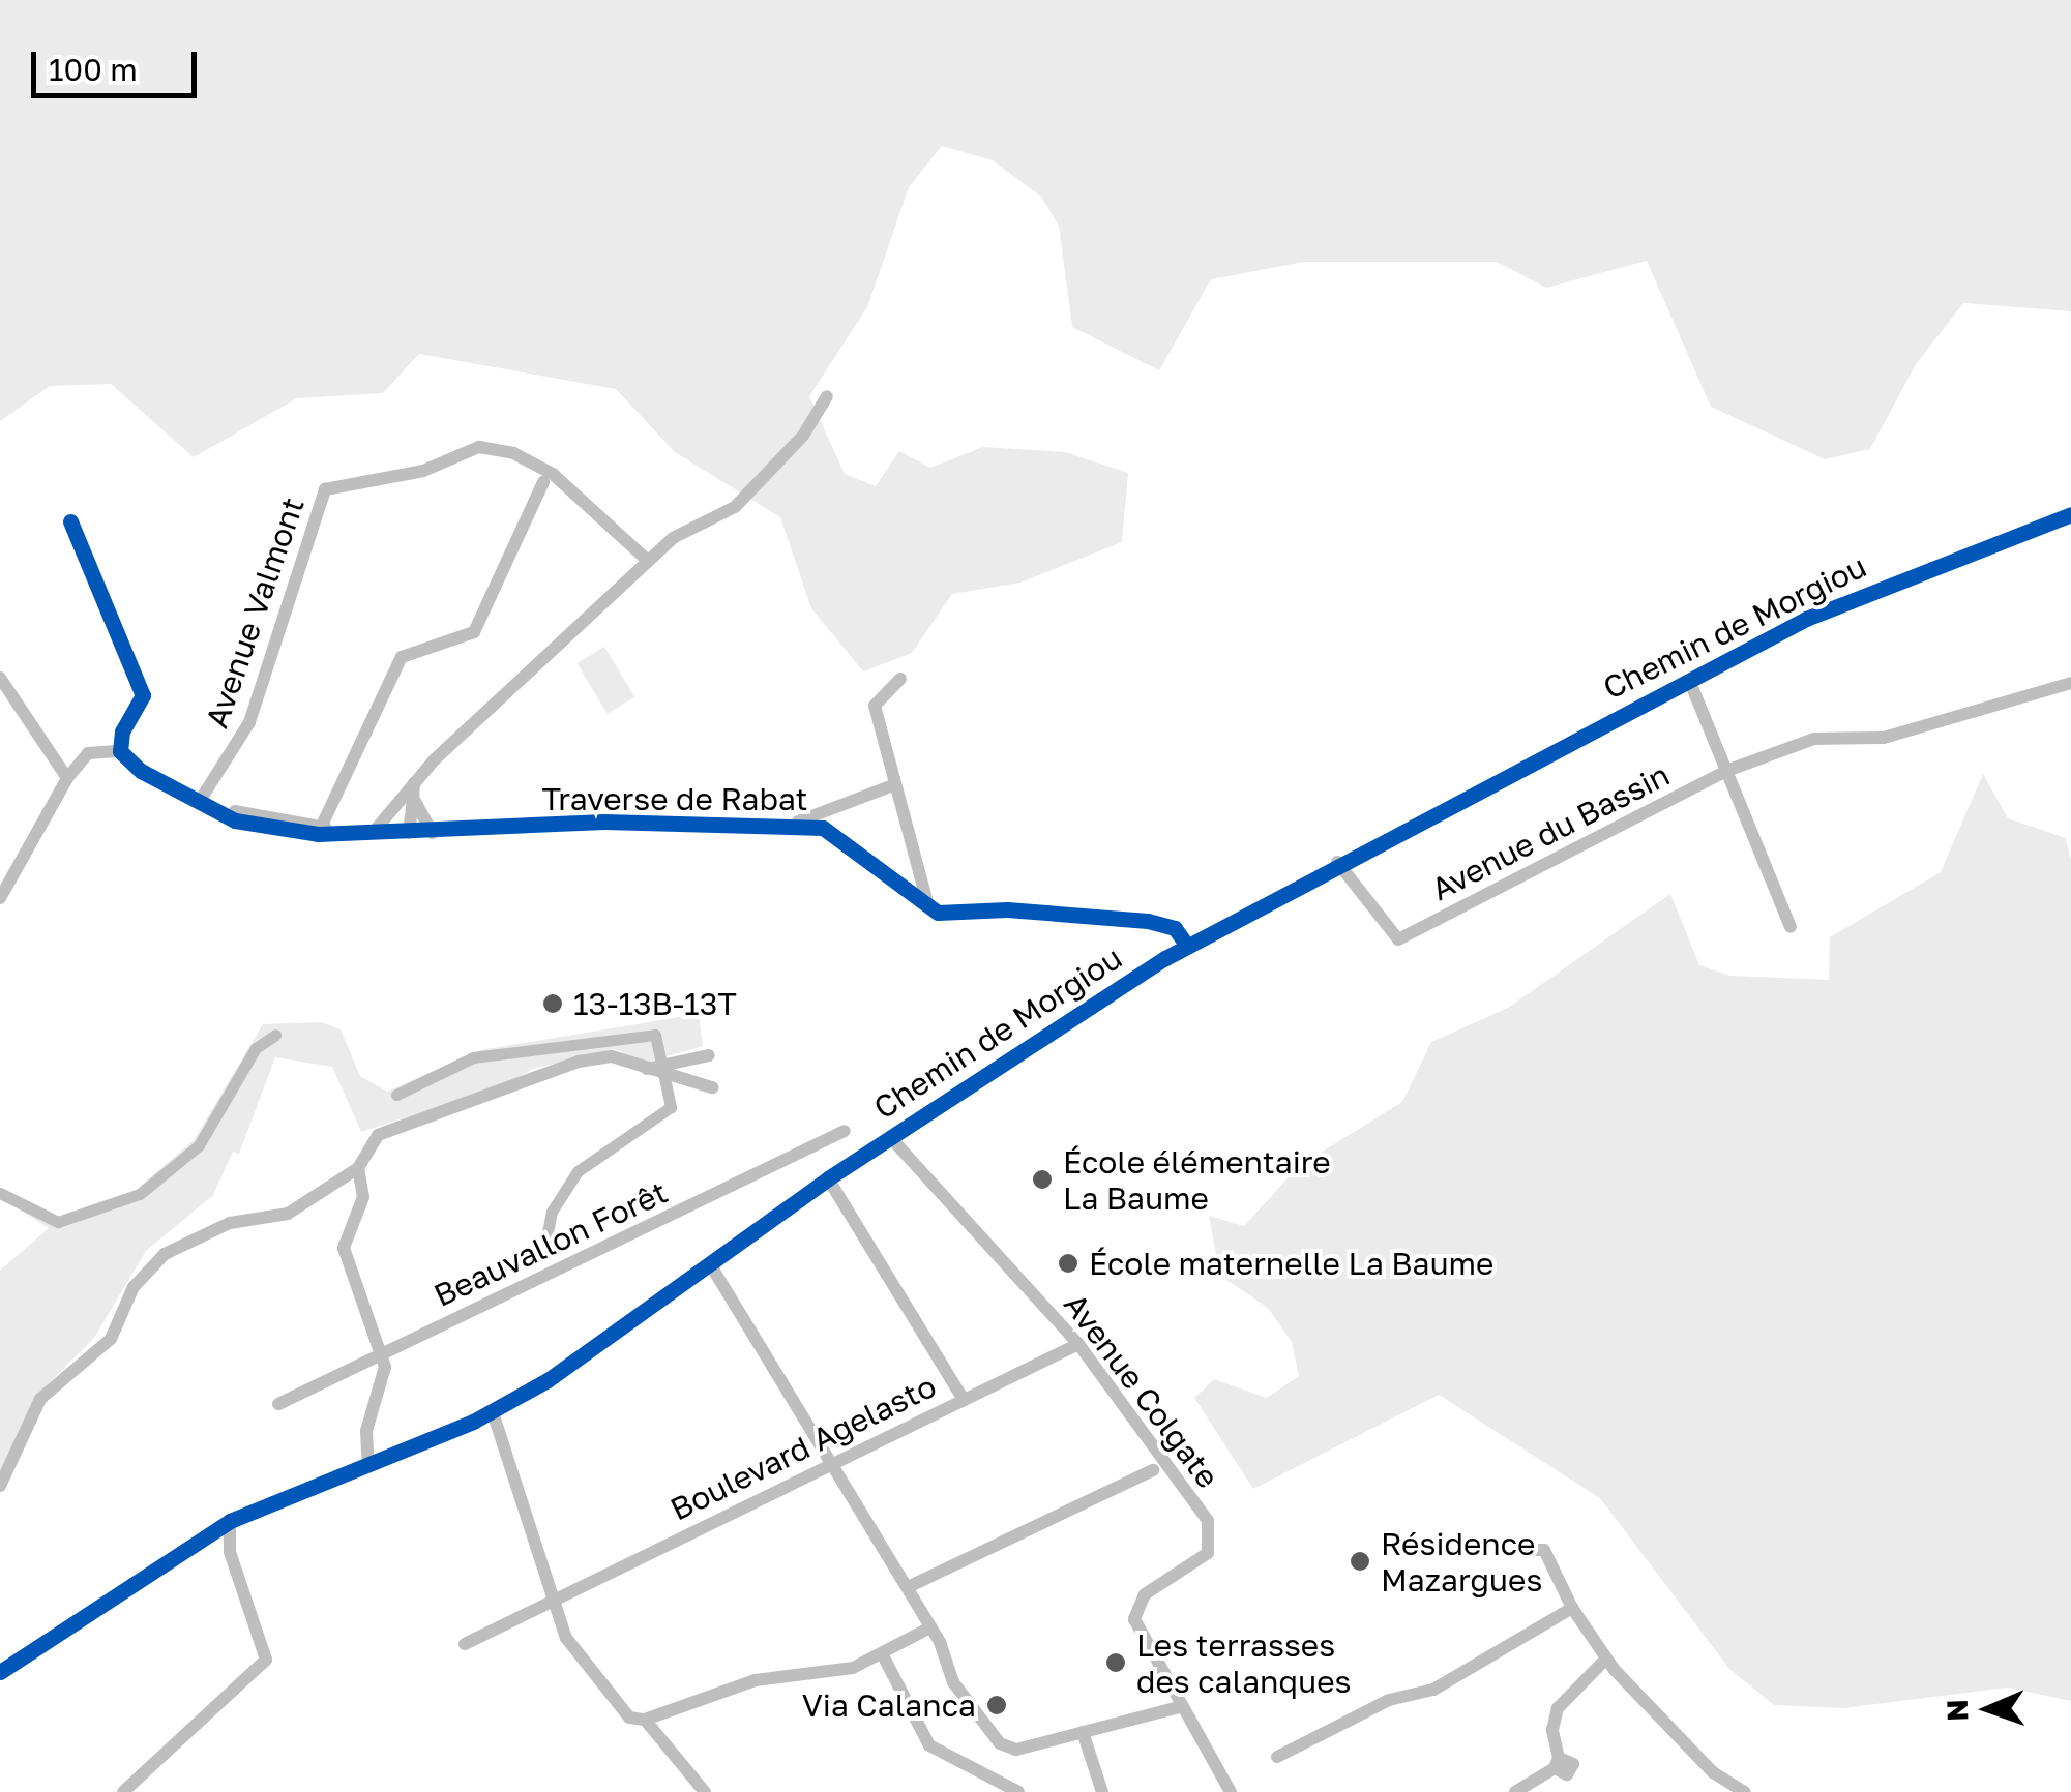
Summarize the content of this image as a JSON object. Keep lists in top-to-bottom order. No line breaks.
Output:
{"streets":{"street":["Avenue Valmont","Chemin de Morgiou","Traverse de Rabat","Avenue du Bassin","Beauvallon Forêt","Avenue Colgate","Boulevard Agelasto"]},"crossings":[["Avenue Valmont","Traverse de Rabat"],["Chemin de Morgiou","Traverse de Rabat"],["Chemin de Morgiou","Avenue du Bassin"],["Chemin de Morgiou","Avenue Colgate"],["Avenue Colgate","Boulevard Agelasto"]],"places":["13-13B-13T","École élémentaire La Baume","École maternelle La Baume","Résidence Mazargues","Les terrasses des calanques","Via Calanca"],"scale_bar":"100 m","north":"left"}
